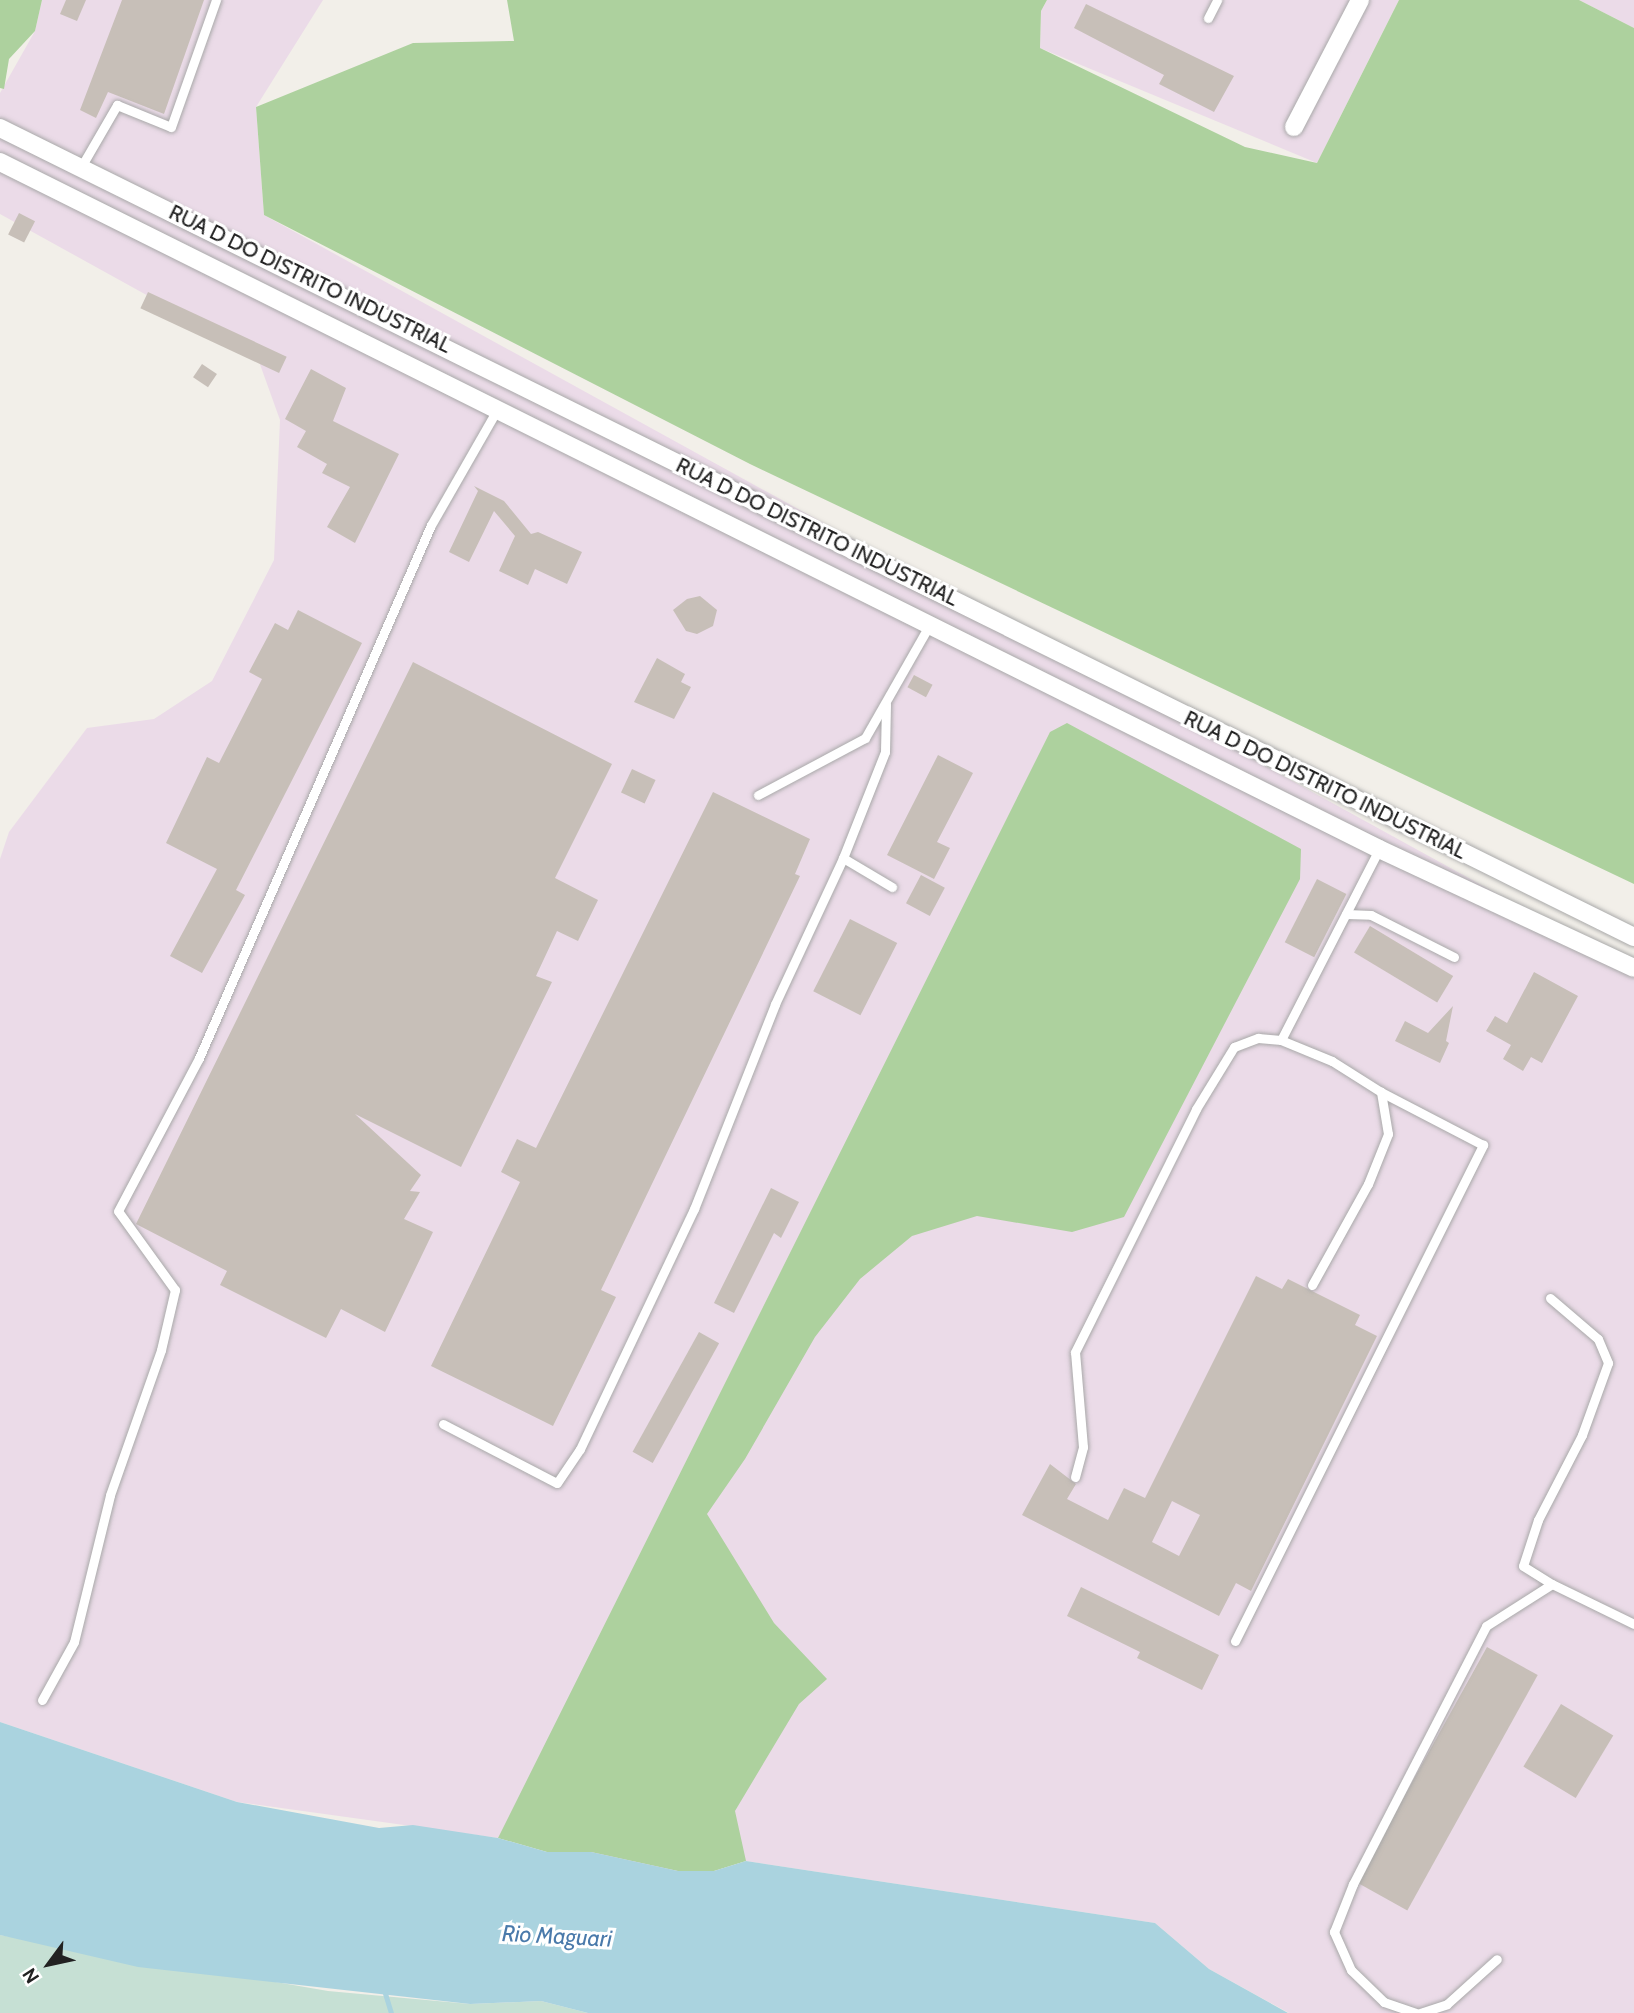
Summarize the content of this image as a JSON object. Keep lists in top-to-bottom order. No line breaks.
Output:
{"streets":{"street":["RUA D DO DISTRITO INDUSTRIAL"]},"water":["Rio Maguari"],"north":"bottom left"}
